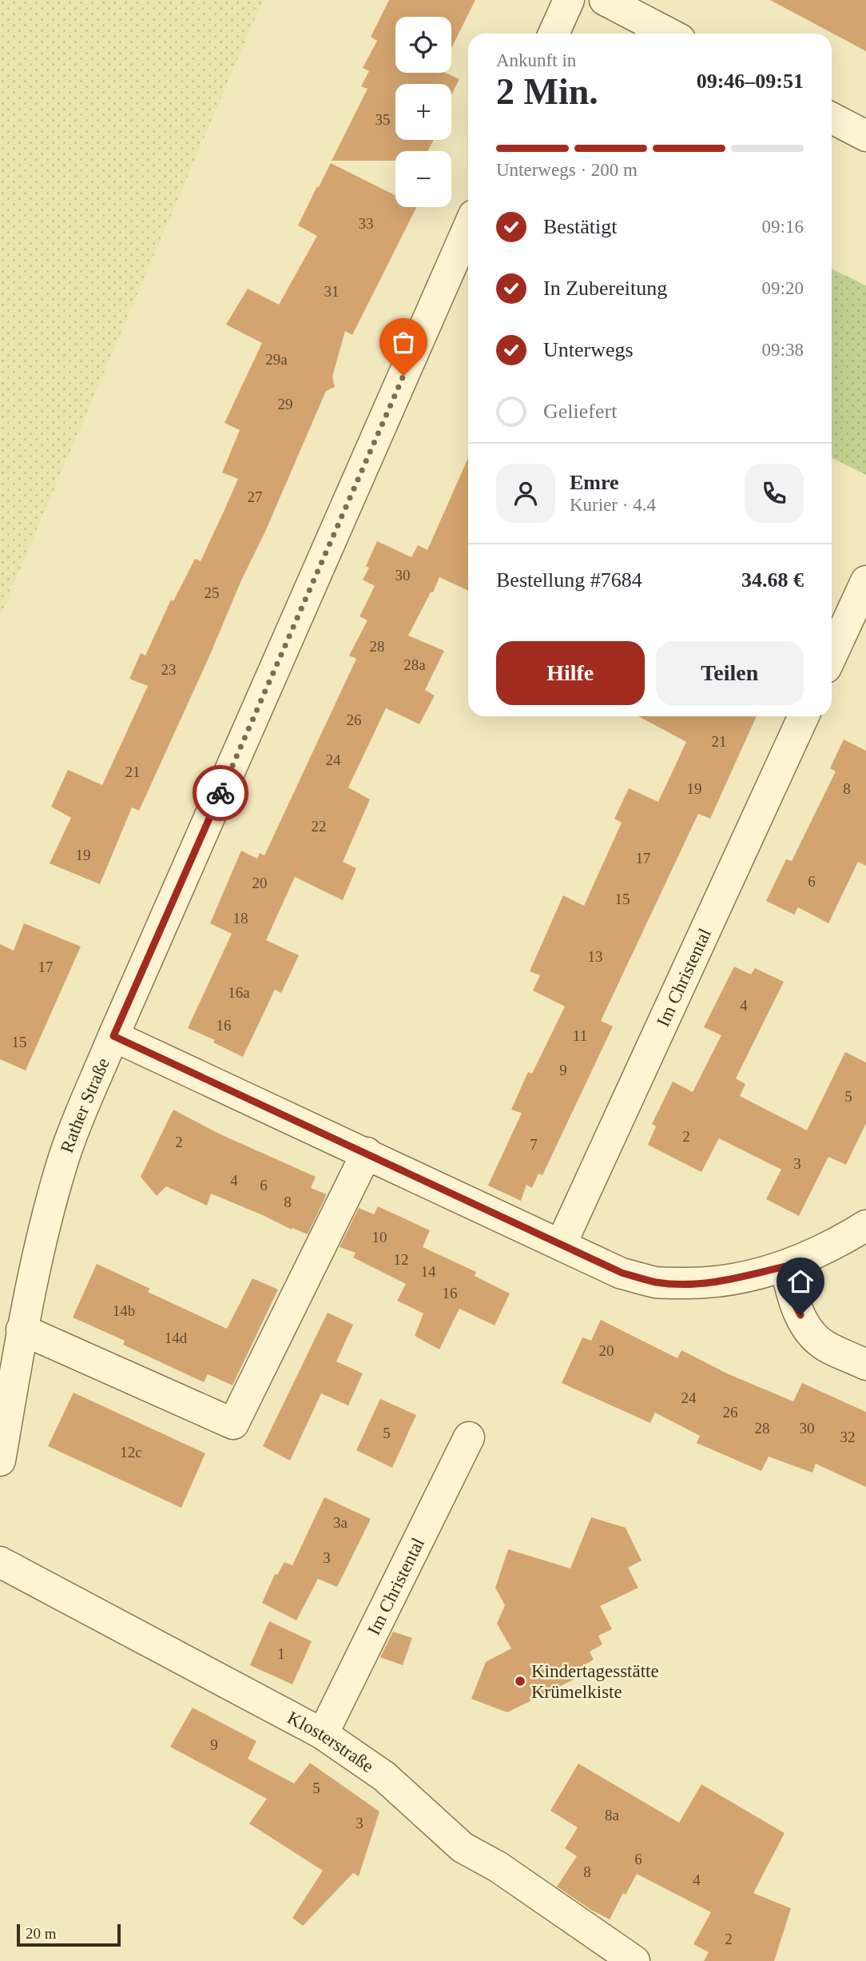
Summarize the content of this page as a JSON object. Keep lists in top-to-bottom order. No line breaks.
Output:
{"streets":{"street":["Im Christental","Rather Straße","Klosterstraße"]},"crossings":[["Im Christental","Klosterstraße"]],"places":["Kindertagesstätte Krümelkiste"],"house_numbers":["35","33","31","29a","29","27","30","25","28","28a","23","26","21","24","21","19","8","22","19","17","6","20","15","18","13","17","16a","4","16","11","15","9","5","2","2","7","3","4","6","8","10","12","14","16","14b","14d","20","24","26","28","30","5","32","12c","3a","3","1","9","5","8a","3","6","8","4","2"],"scale_bar":"20 m","page":{"map_buttons":["+","−"],"heading":["2 Min.","Ankunft in","09:46–09:51"],"panel":["Emre","Kurier · 4.4","Bestellung #7684","34.68 €"],"bar":"Unterwegs · 200 m","list":[["Bestätigt","09:16"],["In Zubereitung","09:20"],["Unterwegs","09:38"],"Geliefert"],"buttons":["Hilfe","Teilen"],"scale":"20 m"}}
